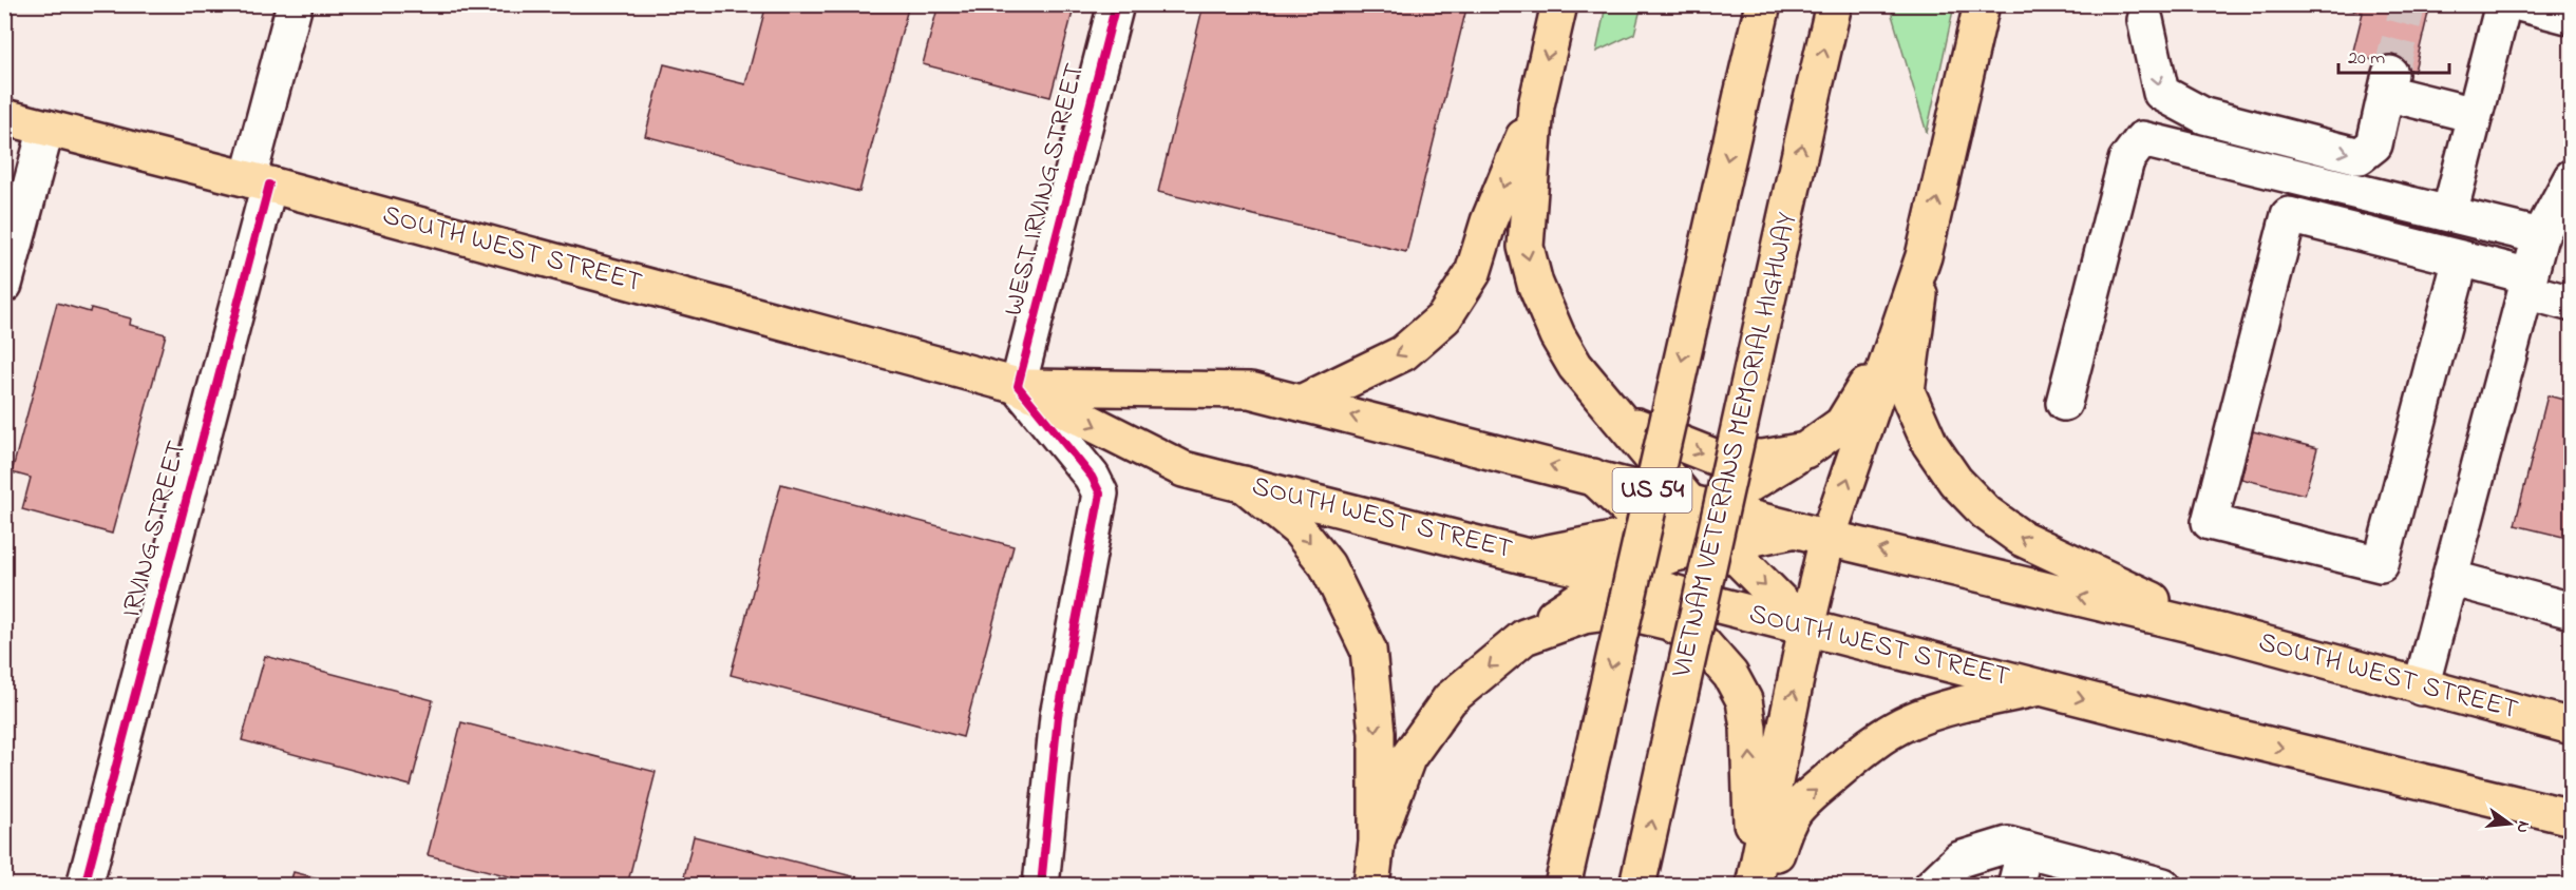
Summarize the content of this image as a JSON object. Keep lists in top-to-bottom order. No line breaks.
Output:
{"streets":{"main road":["SOUTH WEST STREET","VIETNAM VETERANS MEMORIAL HIGHWAY","US 54"],"street":["WEST IRVING STREET","IRVING STREET"]},"crossings":[["WEST IRVING STREET","SOUTH WEST STREET"],["SOUTH WEST STREET","IRVING STREET"]],"scale_bar":"20 m","north":"right"}
